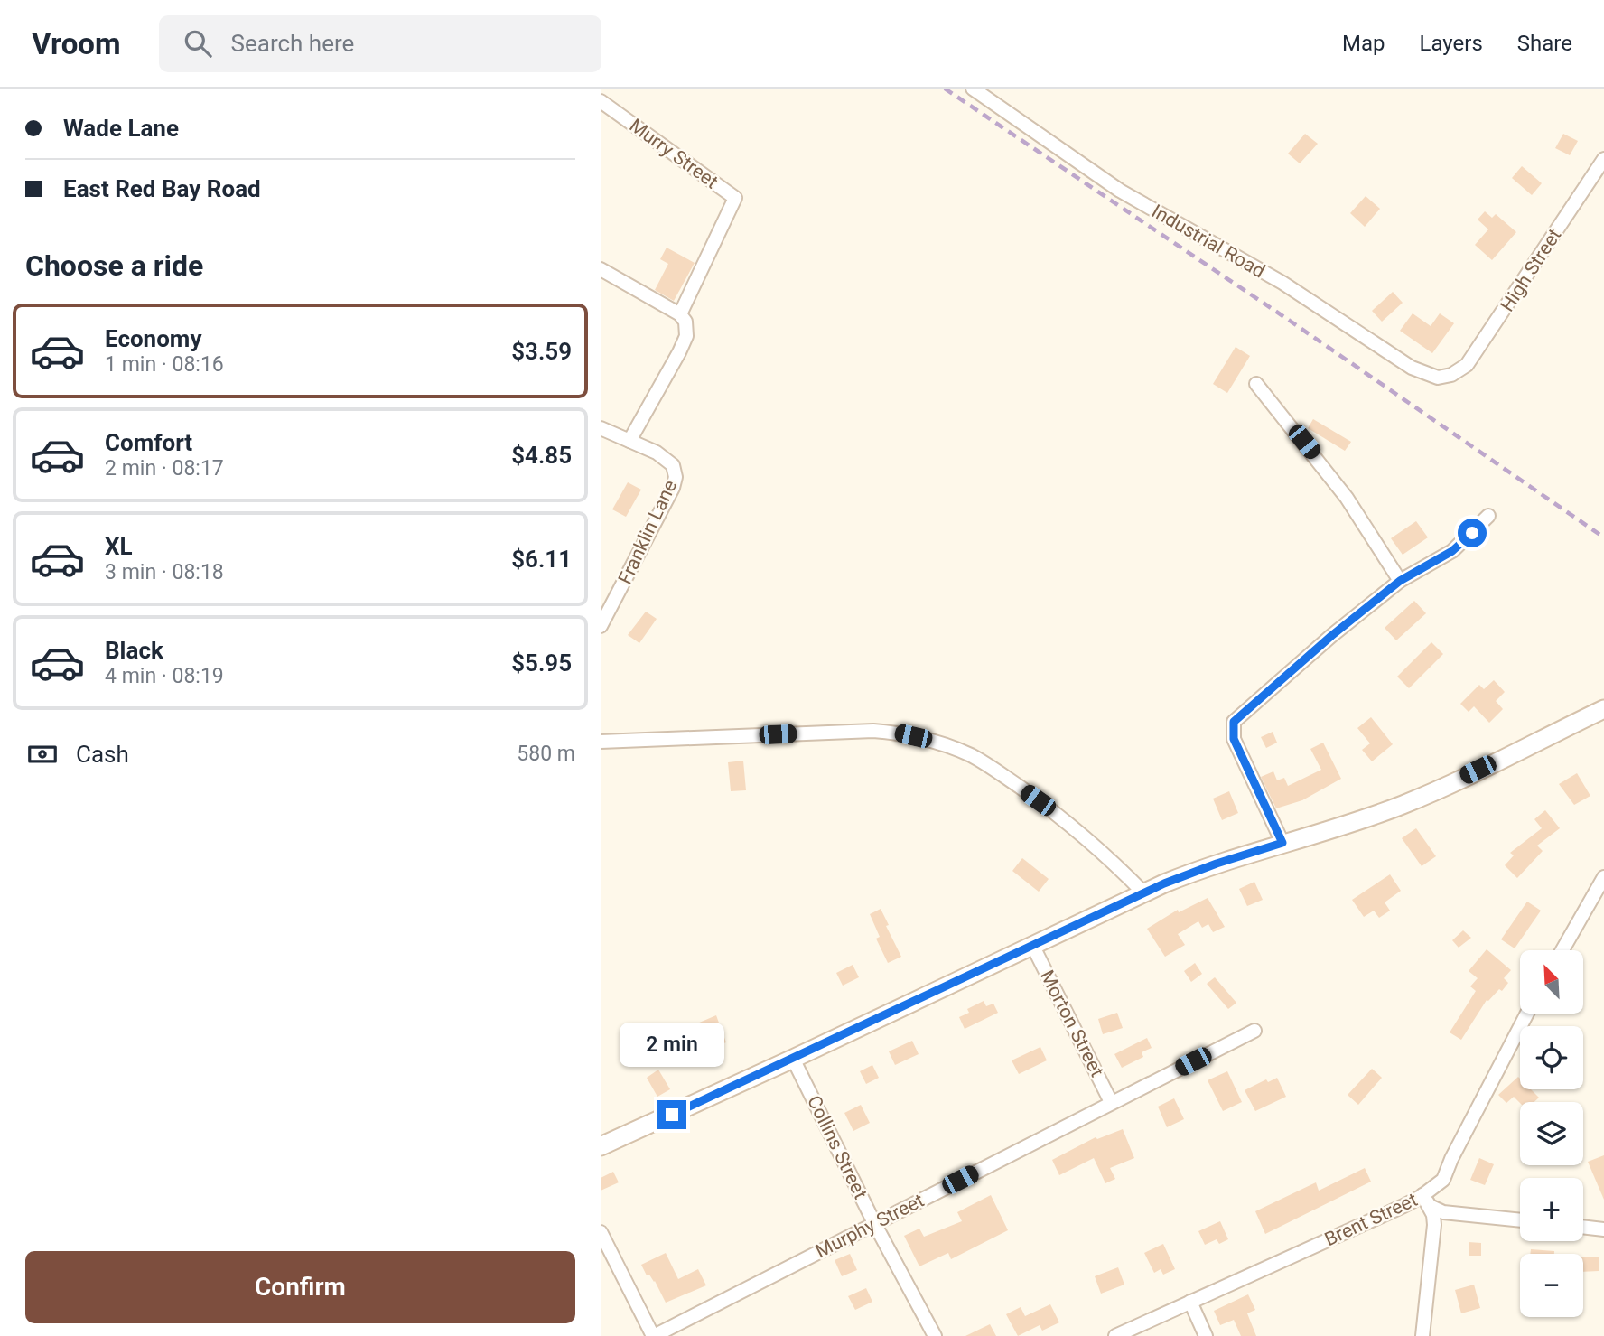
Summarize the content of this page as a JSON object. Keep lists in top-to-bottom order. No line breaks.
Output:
{"streets":{"street":["Murry Street","Industrial Road","High Street","Franklin Lane","Morton Street","Collins Street","Brent Street","Murphy Street"]},"crossings":[["Industrial Road","High Street"],["Morton Street","Murphy Street"],["Collins Street","Murphy Street"]],"north":"top left","page":{"header":"Vroom","search":"Search here","nav":["Map","Layers","Share"],"banner":["Wade Lane","East Red Bay Road"],"heading":"Choose a ride","list":[{"name":"Economy","note":"1 min · 08:16","value":"$3.59"},{"name":"Comfort","note":"2 min · 08:17","value":"$4.85"},{"name":"XL","note":"3 min · 08:18","value":"$6.11"},{"name":"Black","note":"4 min · 08:19","value":"$5.95"}],"pay":["Cash","580 m"],"map_buttons":["+","−"],"bubble":"2 min","buttons":"Confirm"}}
